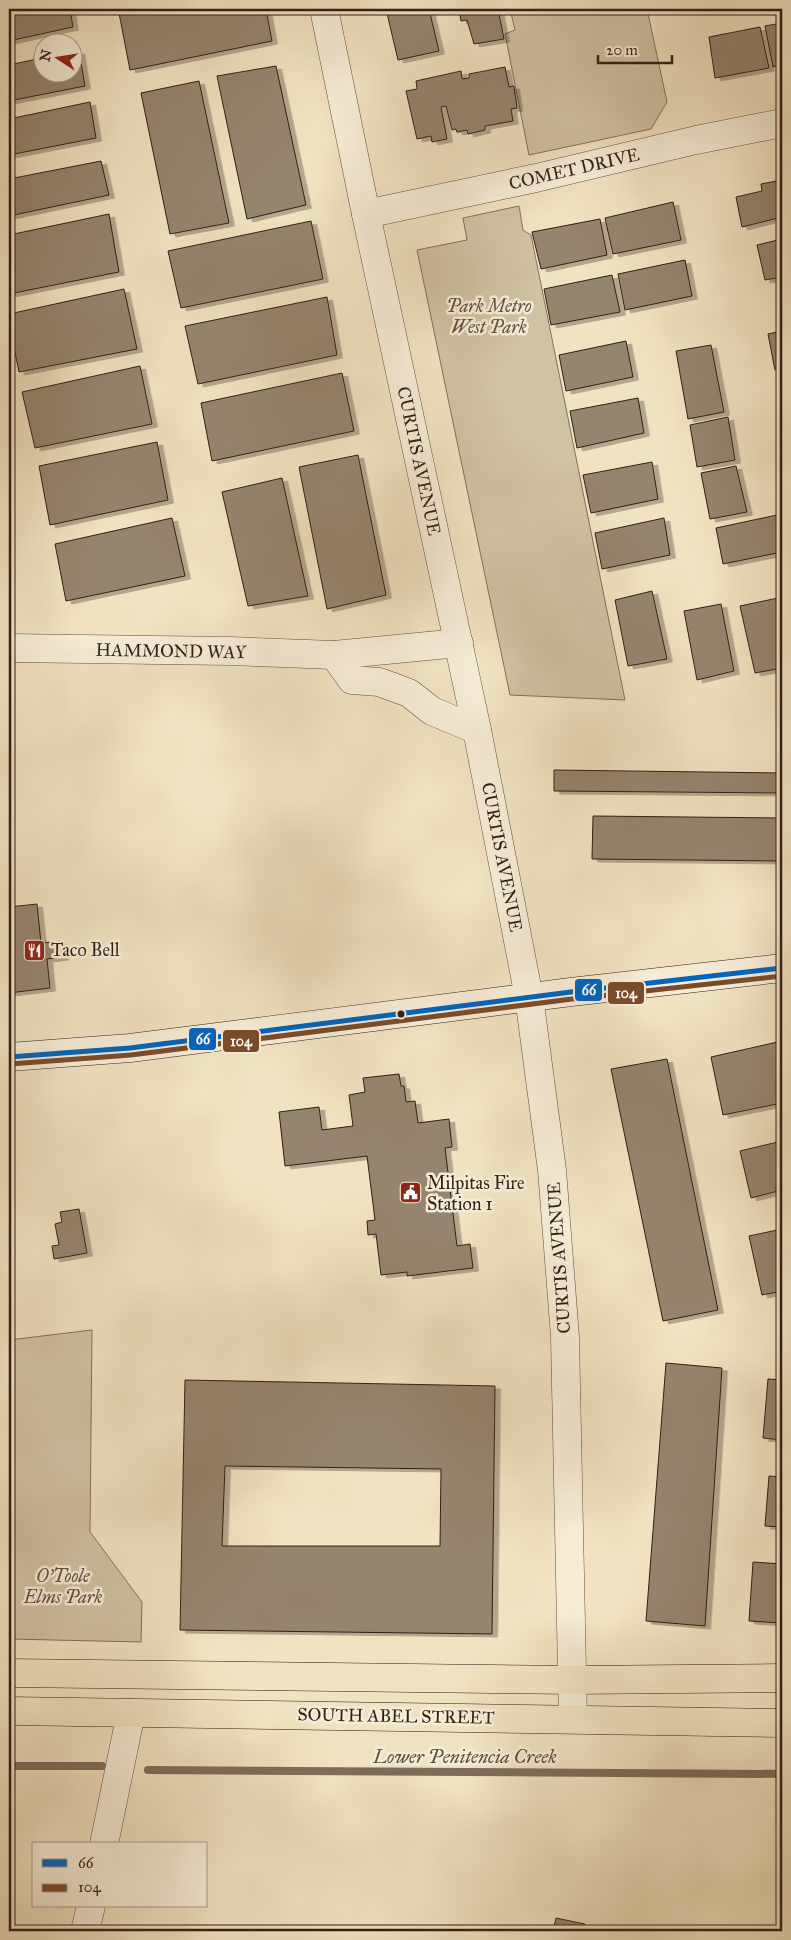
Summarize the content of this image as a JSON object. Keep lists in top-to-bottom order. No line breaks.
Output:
{"streets":{"main road":["SOUTH ABEL STREET"],"street":["COMET DRIVE","CURTIS AVENUE","HAMMOND WAY"]},"crossings":[["COMET DRIVE","CURTIS AVENUE"],["CURTIS AVENUE","HAMMOND WAY"],["CURTIS AVENUE","SOUTH ABEL STREET"]],"water":["Lower Penitencia Creek"],"parks":["Park Metro West Park","O'Toole Elms Park"],"places":{"restaurant":["Taco Bell"],"public building":["Milpitas Fire Station 1"]},"lines":["transit line 66","transit line 104"],"legend":["66","104"],"scale_bar":"20 m","north":"left"}
